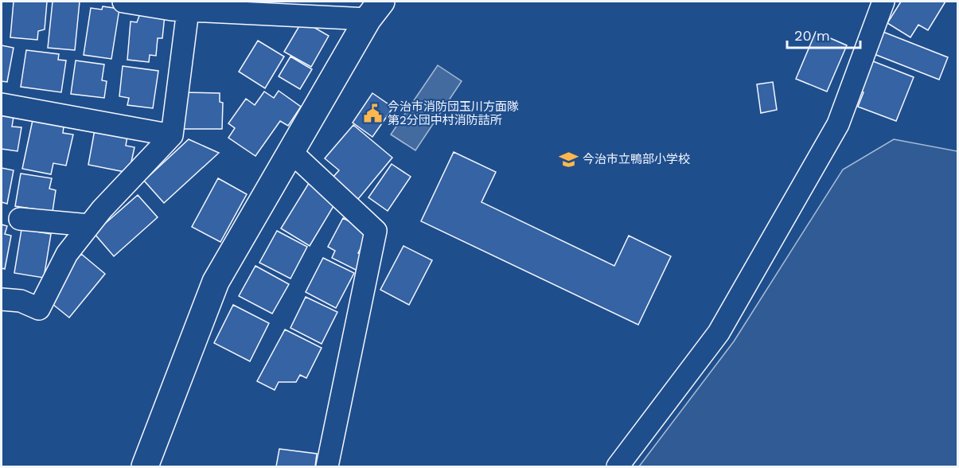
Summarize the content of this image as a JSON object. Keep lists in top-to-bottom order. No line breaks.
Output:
{"places":{"public building":["今治市消防団玉川方面隊 第2分団中村消防詰所"],"school or university":["今治市立鴨部小学校"]},"scale_bar":"20 m"}
